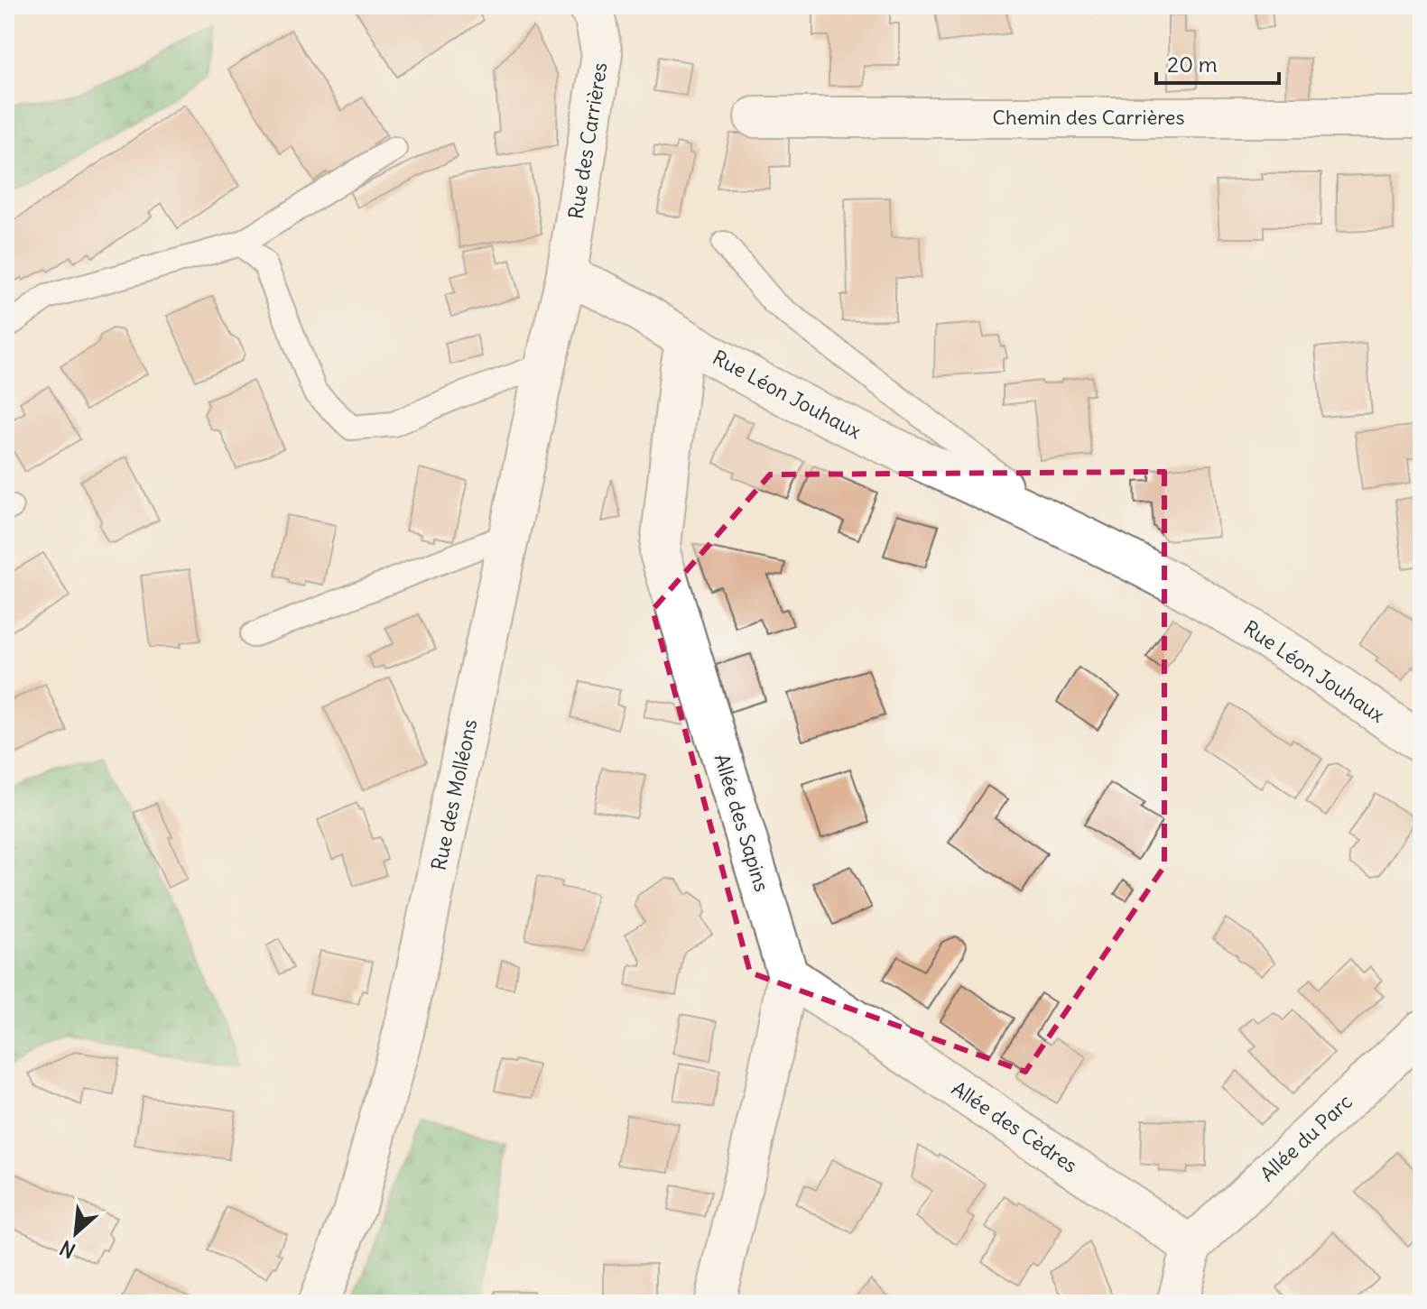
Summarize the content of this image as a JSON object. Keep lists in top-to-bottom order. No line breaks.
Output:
{"streets":{"street":["Chemin des Carrières","Rue des Carrières","Rue Léon Jouhaux","Rue des Molléons","Allée des Sapins","Allée des Cèdres","Allée du Parc"]},"crossings":[["Rue des Carrières","Rue Léon Jouhaux"],["Rue des Carrières","Rue des Molléons"],["Rue Léon Jouhaux","Rue des Molléons"],["Rue Léon Jouhaux","Allée des Sapins"],["Allée des Sapins","Allée des Cèdres"],["Allée des Cèdres","Allée du Parc"]],"scale_bar":"20 m","north":"bottom left"}
